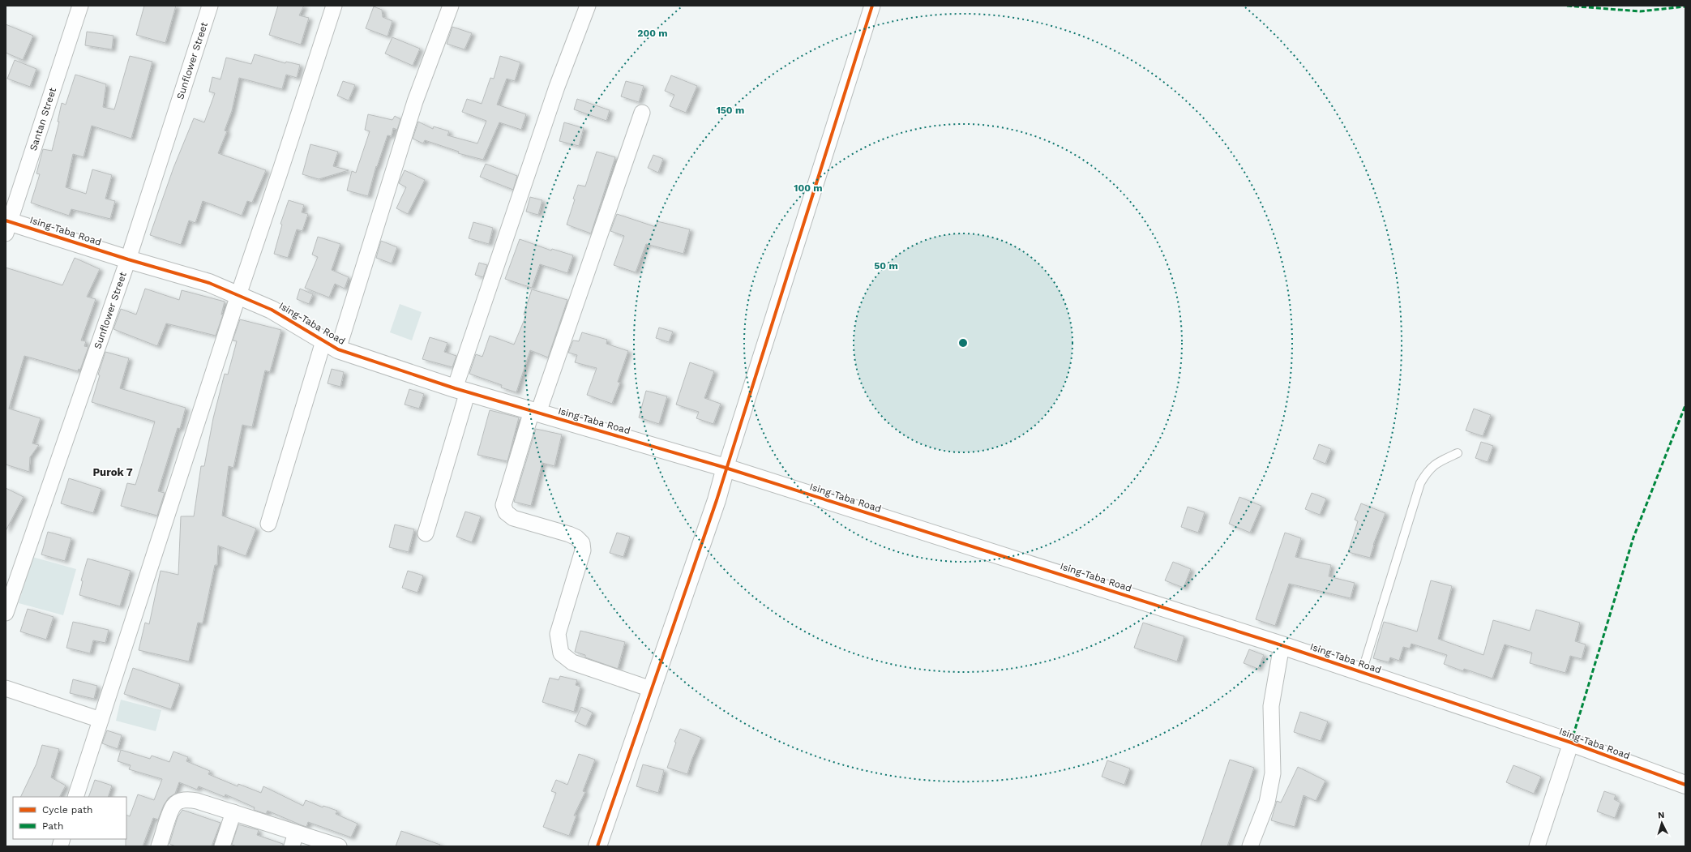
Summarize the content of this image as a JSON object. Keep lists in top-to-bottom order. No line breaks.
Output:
{"streets":{"street":["Sunflower Street","Santan Street","Ising-Taba Road"]},"crossings":[["Sunflower Street","Ising-Taba Road"],["Santan Street","Ising-Taba Road"]],"districts":["Purok 7"],"legend":["Cycle path","Path"],"north":"top","rings":["200 m","150 m","100 m","50 m"]}
